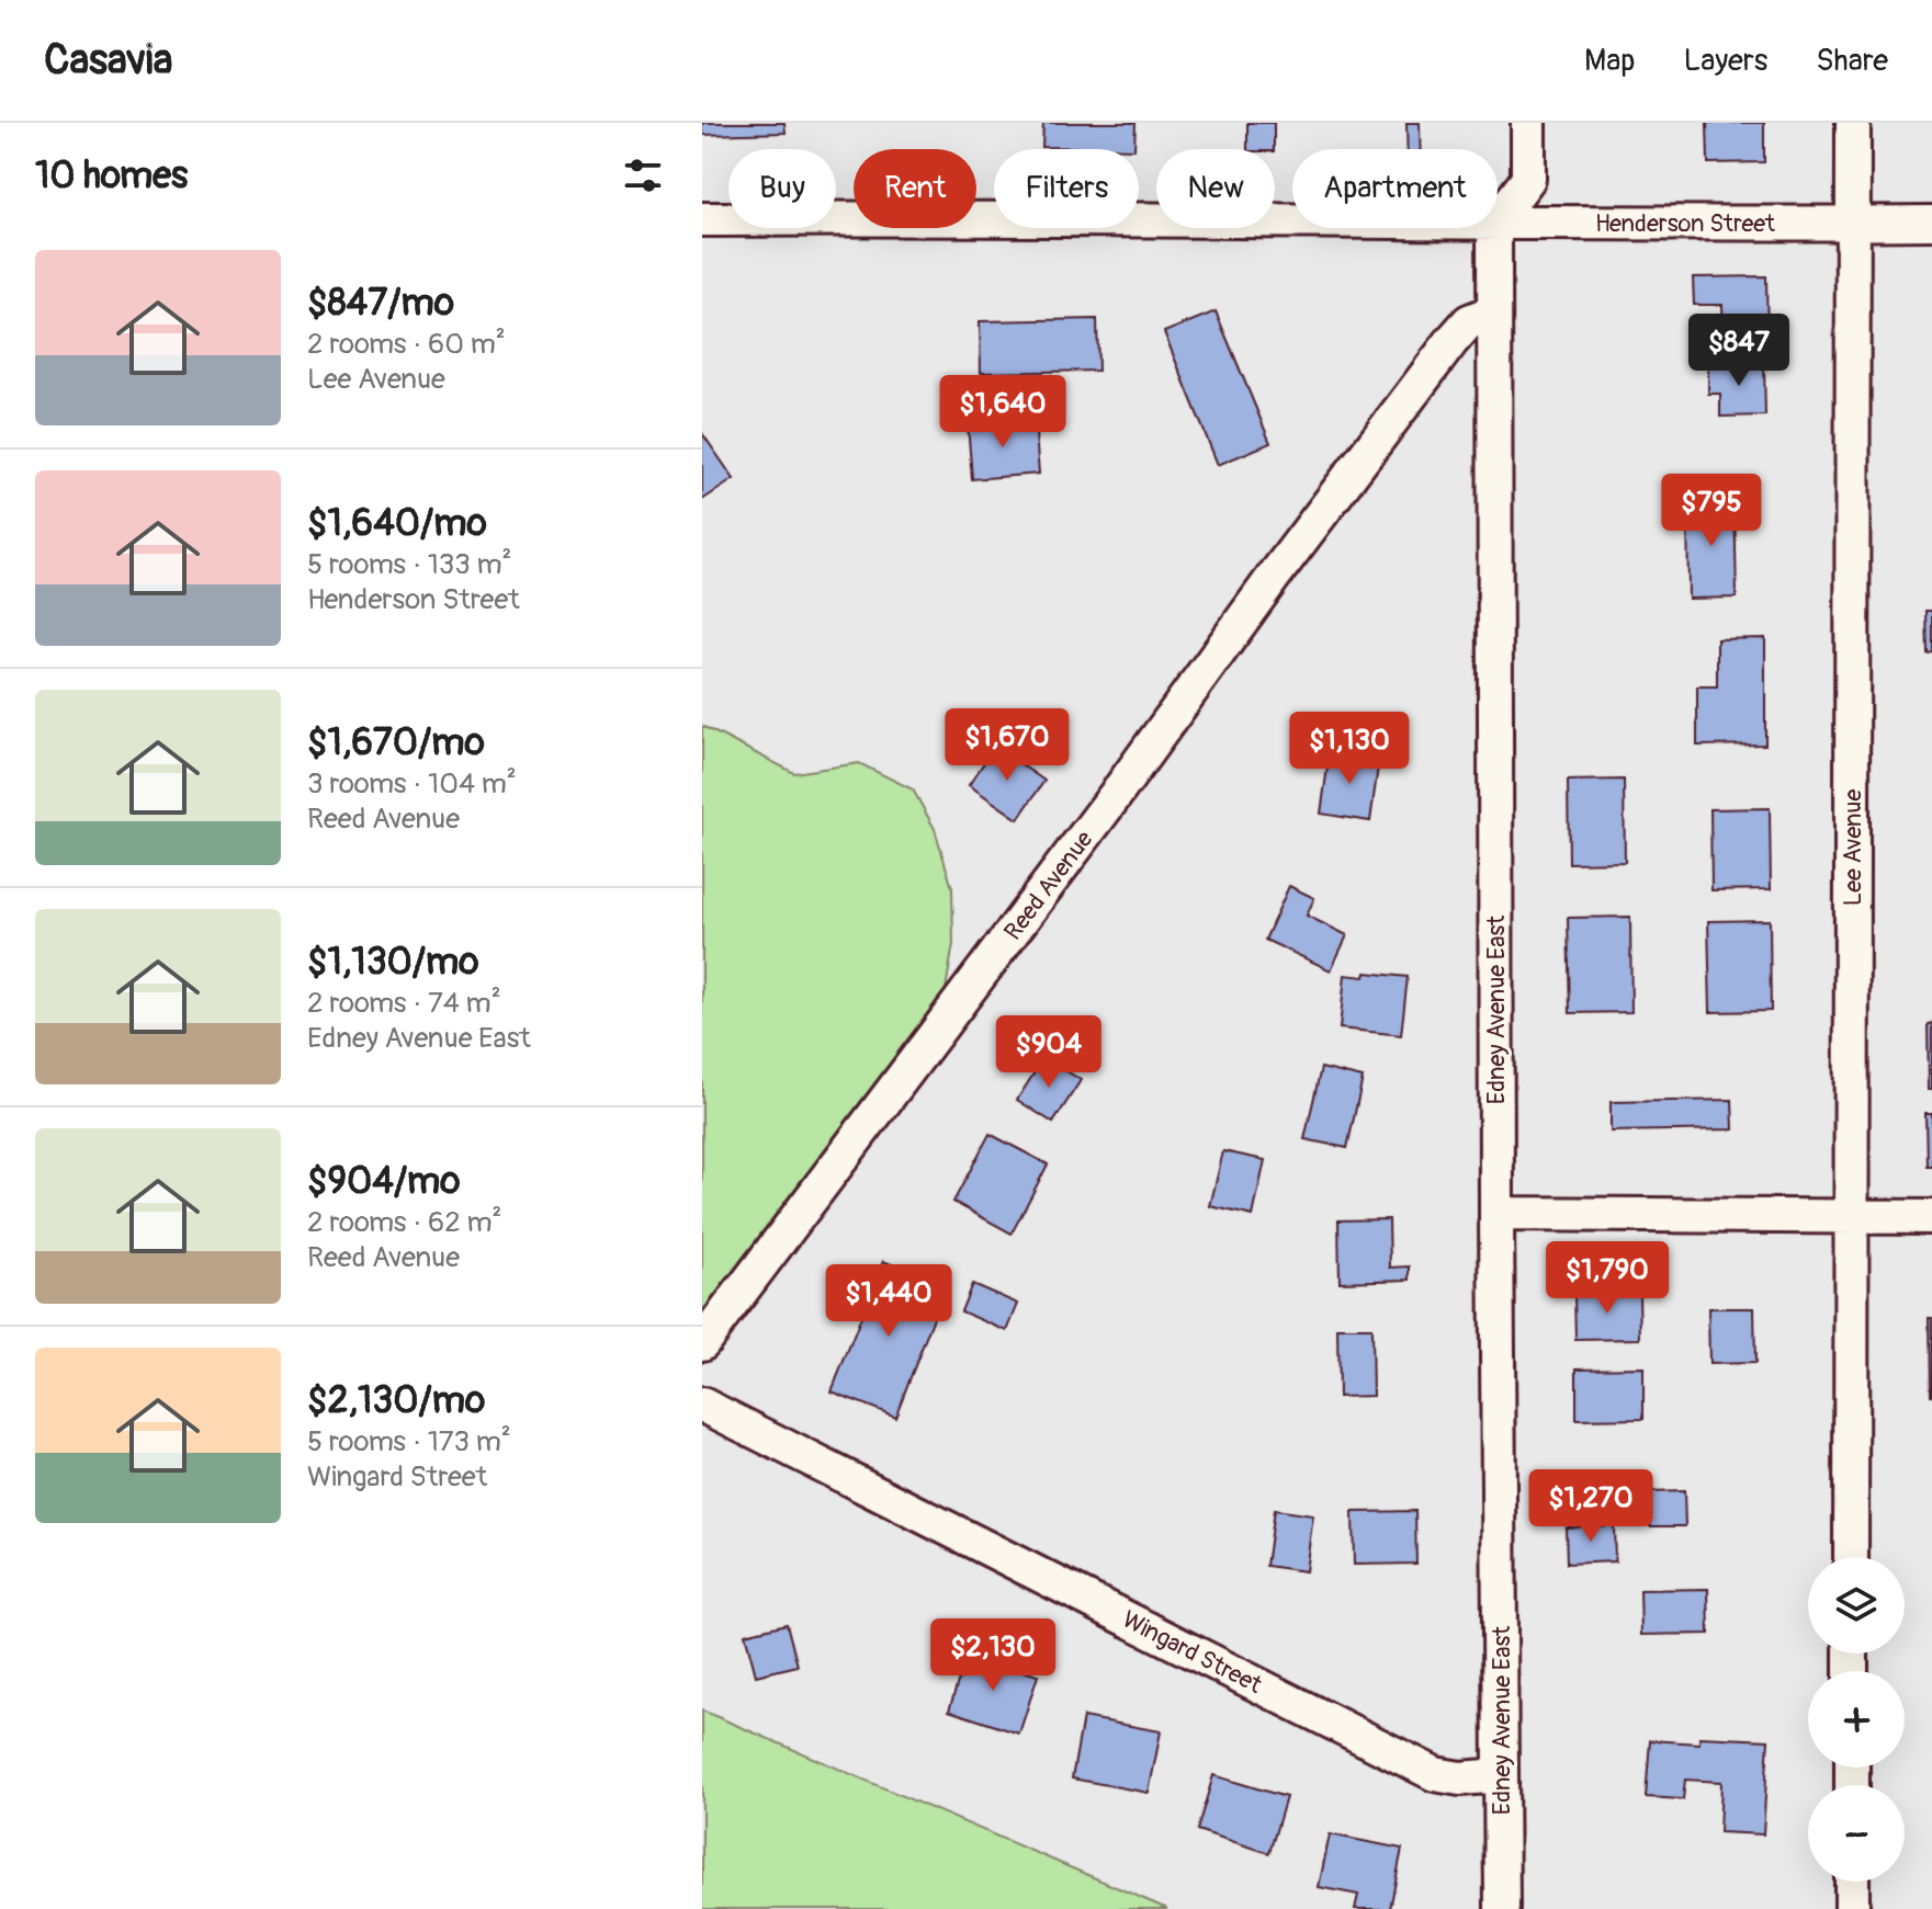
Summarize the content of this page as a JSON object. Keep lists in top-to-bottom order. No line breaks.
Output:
{"streets":{"street":["Henderson Street","Lee Avenue","Reed Avenue","Edney Avenue East","Wingard Street"]},"crossings":[["Henderson Street","Lee Avenue"],["Reed Avenue","Edney Avenue East"],["Edney Avenue East","Wingard Street"]],"page":{"header":"Casavia","nav":["Map","Layers","Share"],"heading":"10 homes","chip":["Buy","Rent","Filters","New","Apartment"],"list":[{"name":"$847/mo","note":"2 rooms · 60 m² · Lee Avenue"},{"name":"$1,640/mo","note":"5 rooms · 133 m² · Henderson Street"},{"name":"$1,670/mo","note":"3 rooms · 104 m² · Reed Avenue"},{"name":"$1,130/mo","note":"2 rooms · 74 m² · Edney Avenue East"},{"name":"$904/mo","note":"2 rooms · 62 m² · Reed Avenue"},{"name":"$2,130/mo","note":"5 rooms · 173 m² · Wingard Street"}],"price":["$847","$1,640","$795","$1,670","$1,130","$904","$1,790","$1,440","$1,270","$2,130"],"map_buttons":["+","−"]}}
